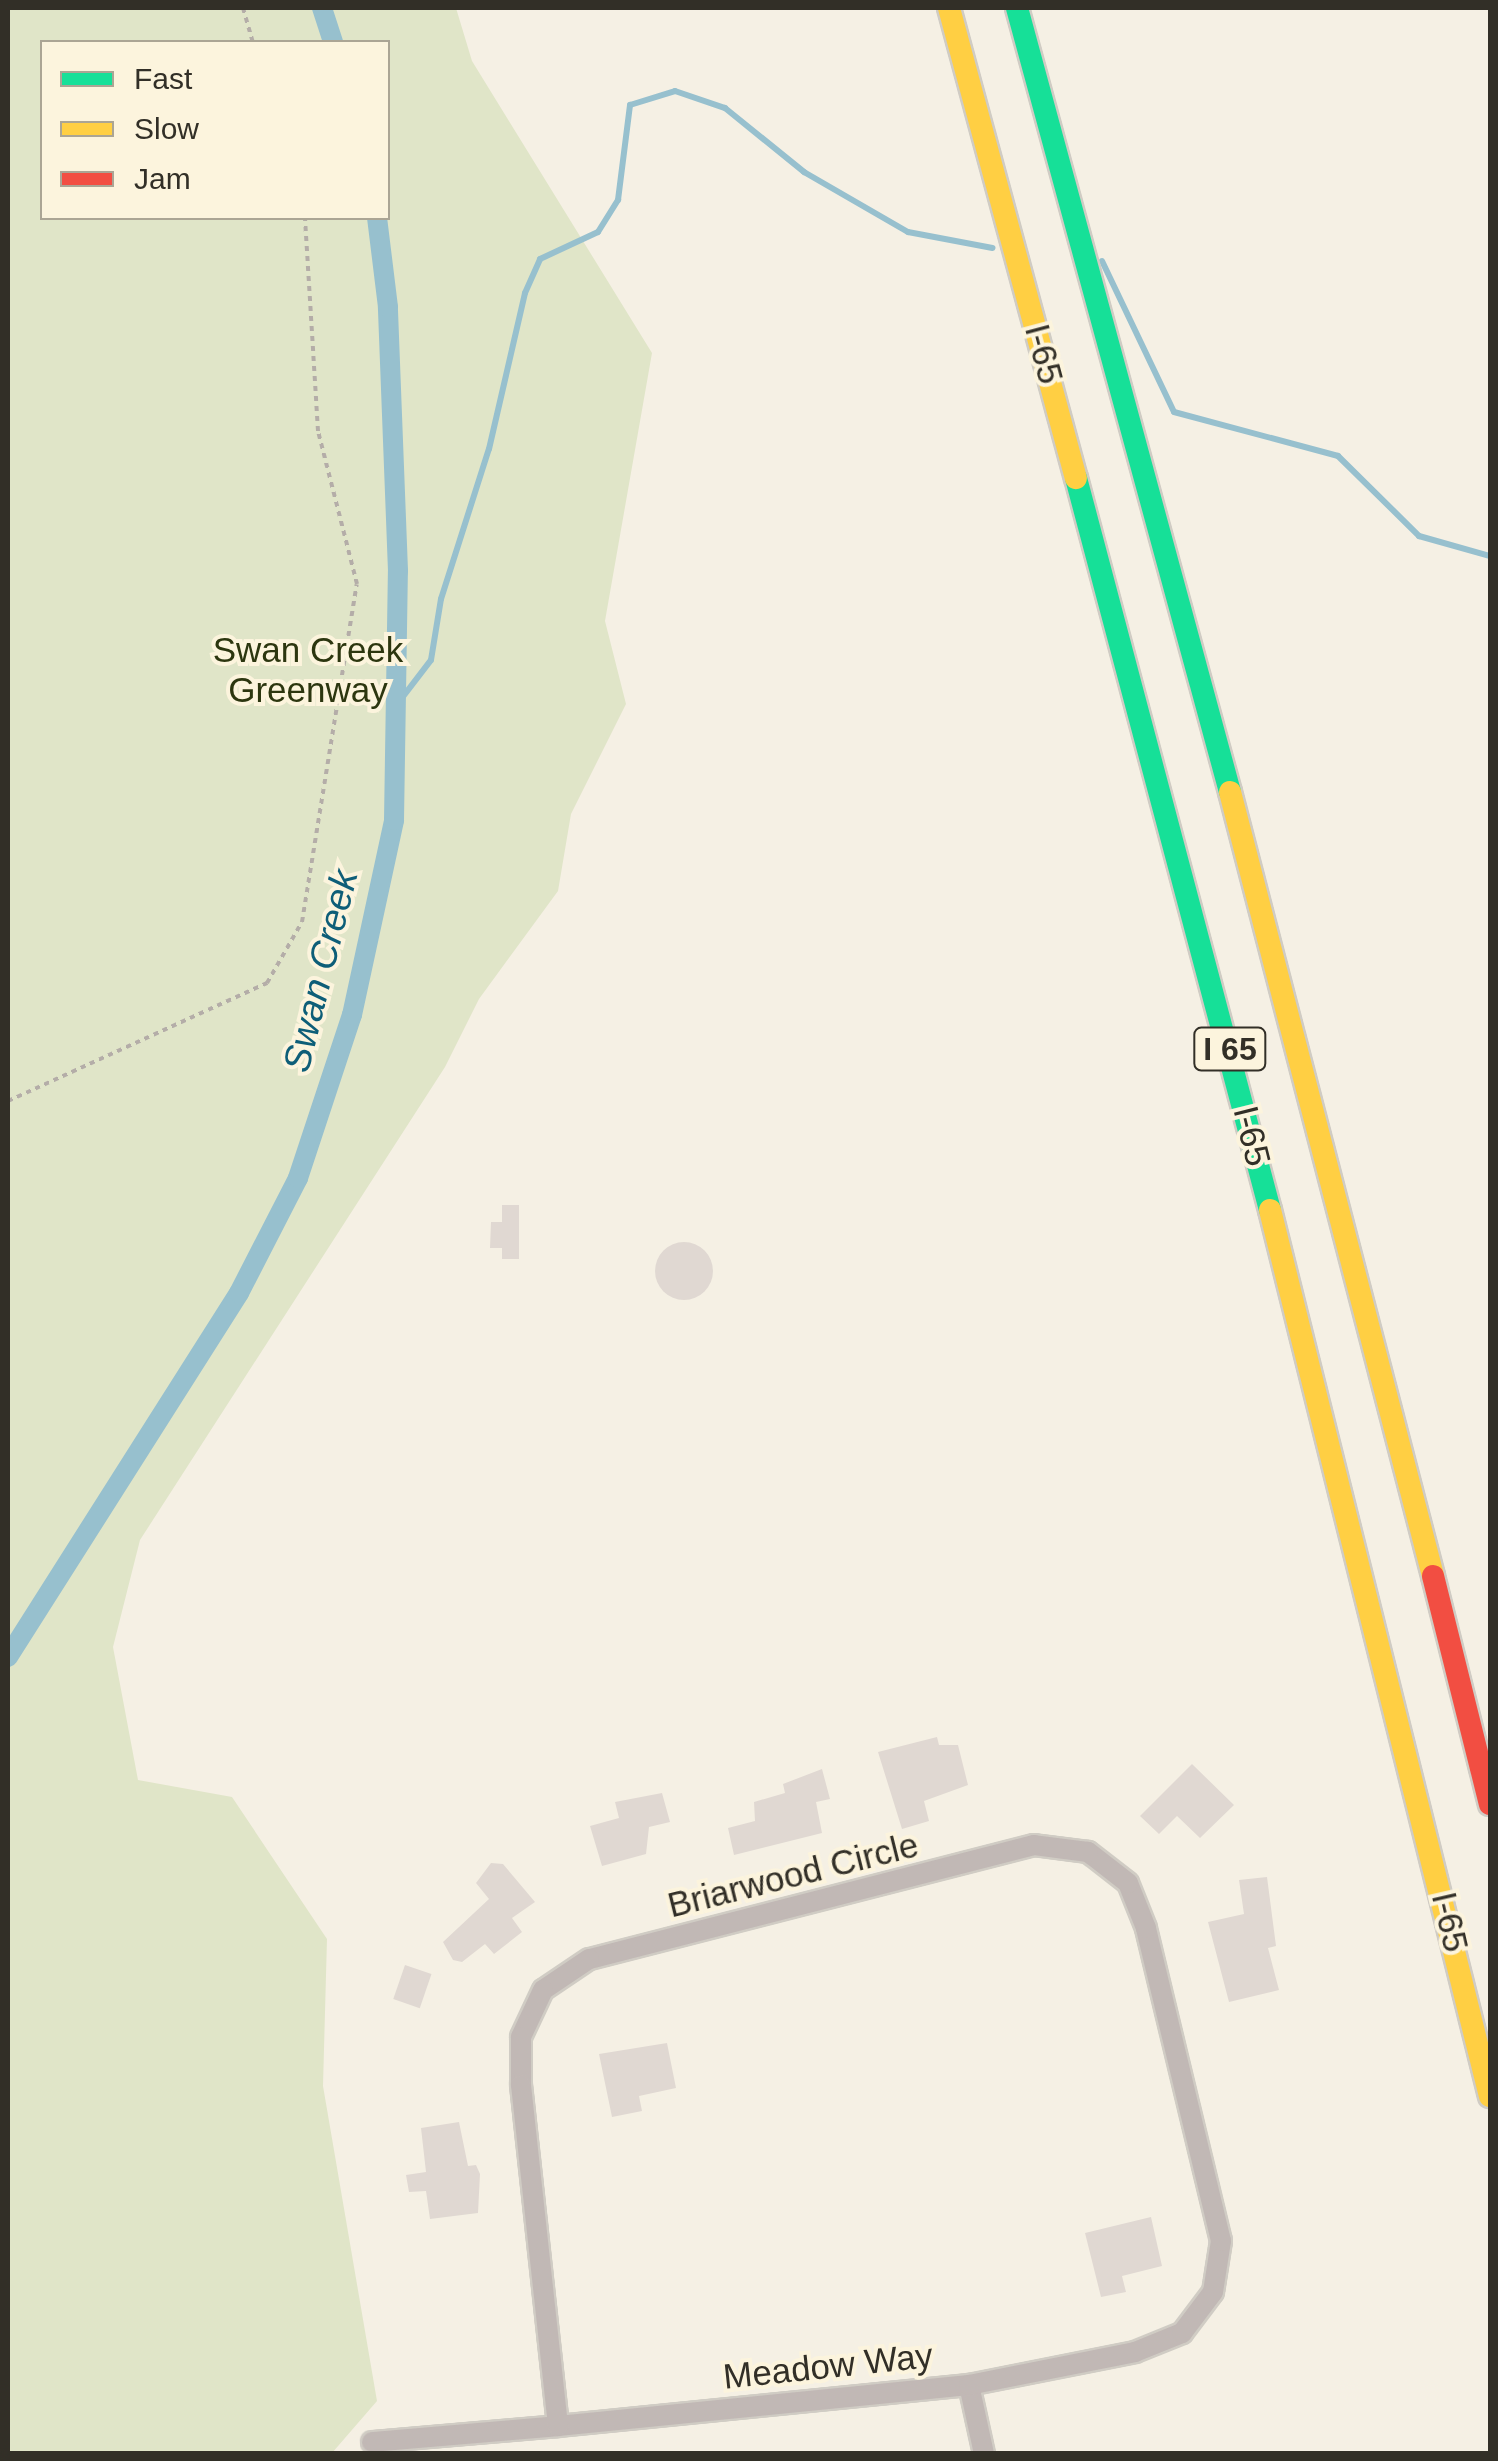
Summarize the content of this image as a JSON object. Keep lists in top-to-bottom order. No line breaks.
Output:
{"streets":{"highway":["I-65","I 65"],"street":["Briarwood Circle","Meadow Way"]},"crossings":[["Briarwood Circle","Meadow Way"]],"water":["Swan Creek"],"parks":["Swan Creek Greenway"],"legend":["Fast","Slow","Jam"]}
